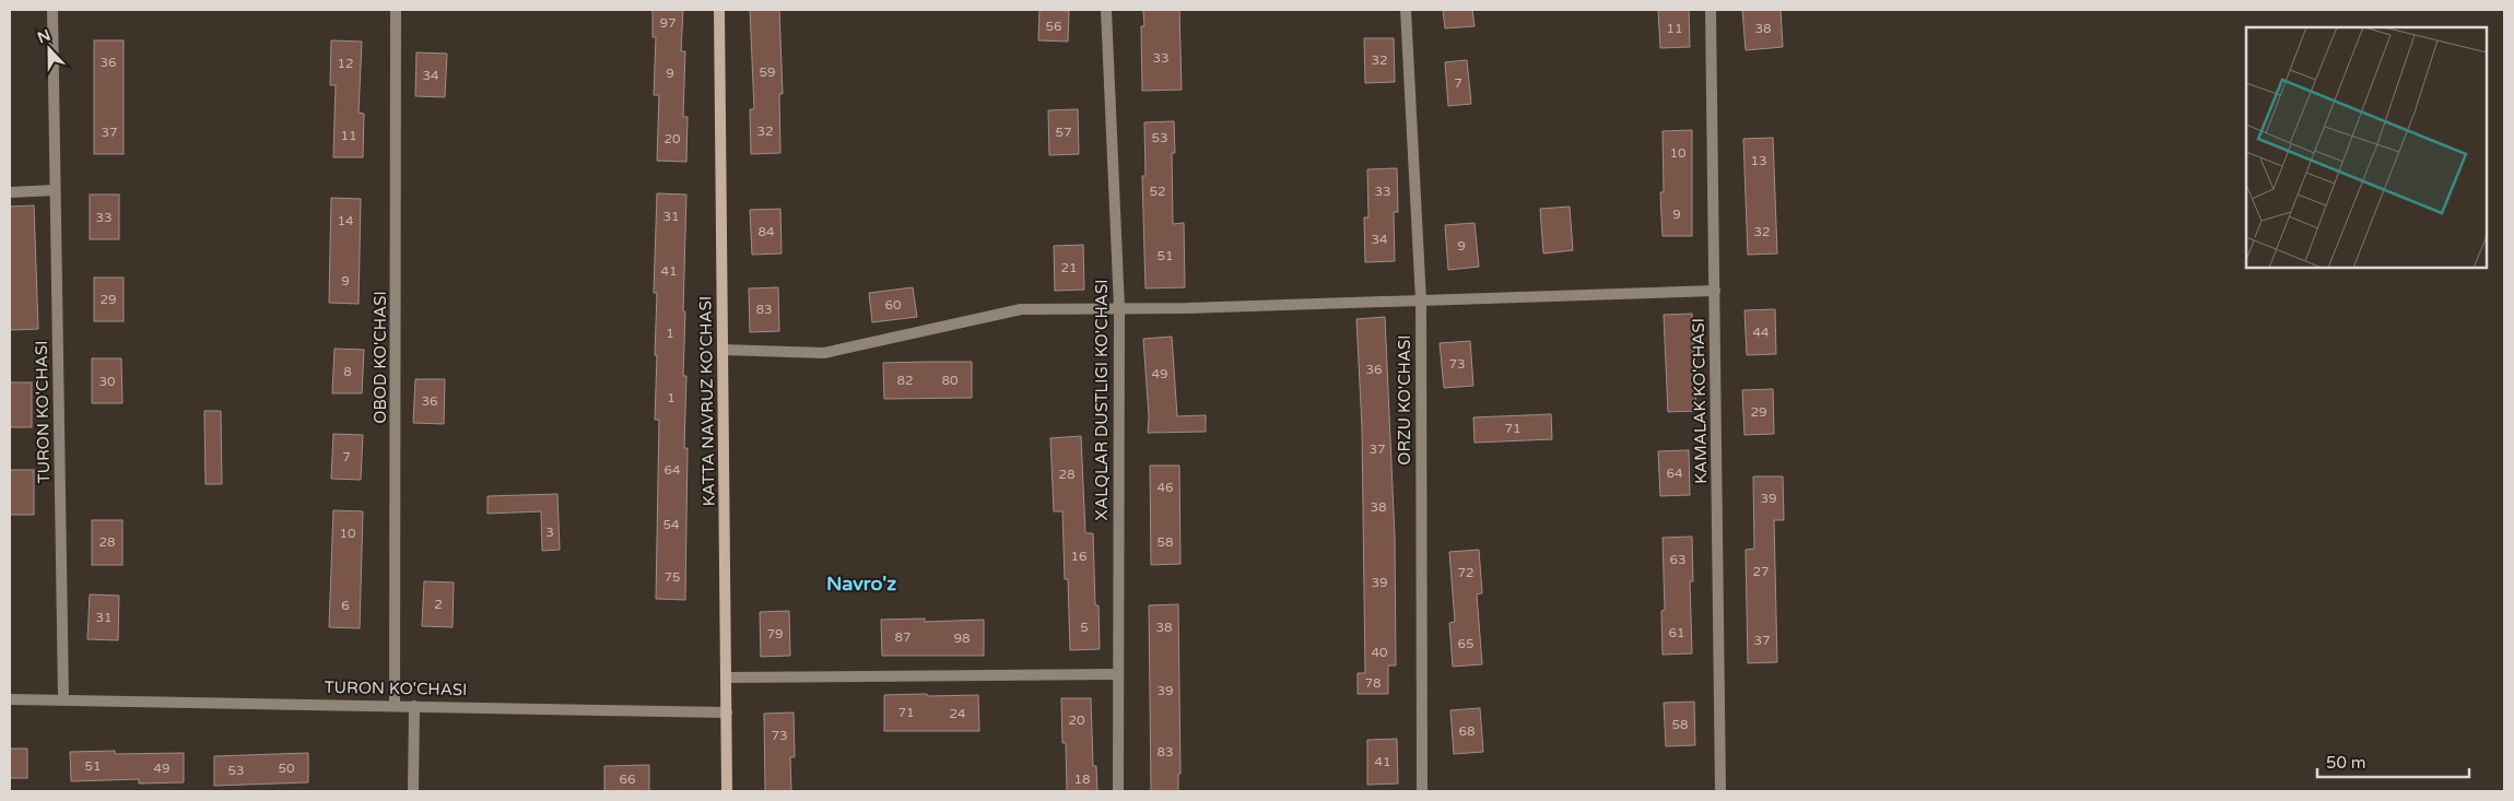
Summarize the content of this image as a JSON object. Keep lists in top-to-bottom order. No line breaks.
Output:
{"streets":{"street":["OBOD KO'CHASI","XALQLAR DUSTLIGI KO'CHASI","ORZU KO'CHASI","KATTA NAVRUZ KO'CHASI","KAMALAK KO'CHASI","TURON KO'CHASI"]},"crossings":[["OBOD KO'CHASI","TURON KO'CHASI"],["KATTA NAVRUZ KO'CHASI","TURON KO'CHASI"]],"districts":["Navro'z"],"house_numbers":["97","56","11","38","33","32","36","12","59","9","34","7","32","37","57","11","53","20","10","13","52","33","9","31","33","14","84","32","34","9","51","21","41","9","29","60","83","44","1","73","36","8","49","82","80","30","1","36","29","71","37","7","64","64","28","46","39","38","54","3","10","28","58","16","63","27","72","75","39","2","6","31","5","38","61","79","87","98","37","65","40","78","39","71","24","20","58","68","73","83","41","51","49","50","53","66","18"],"scale_bar":"50 m","north":"top"}
